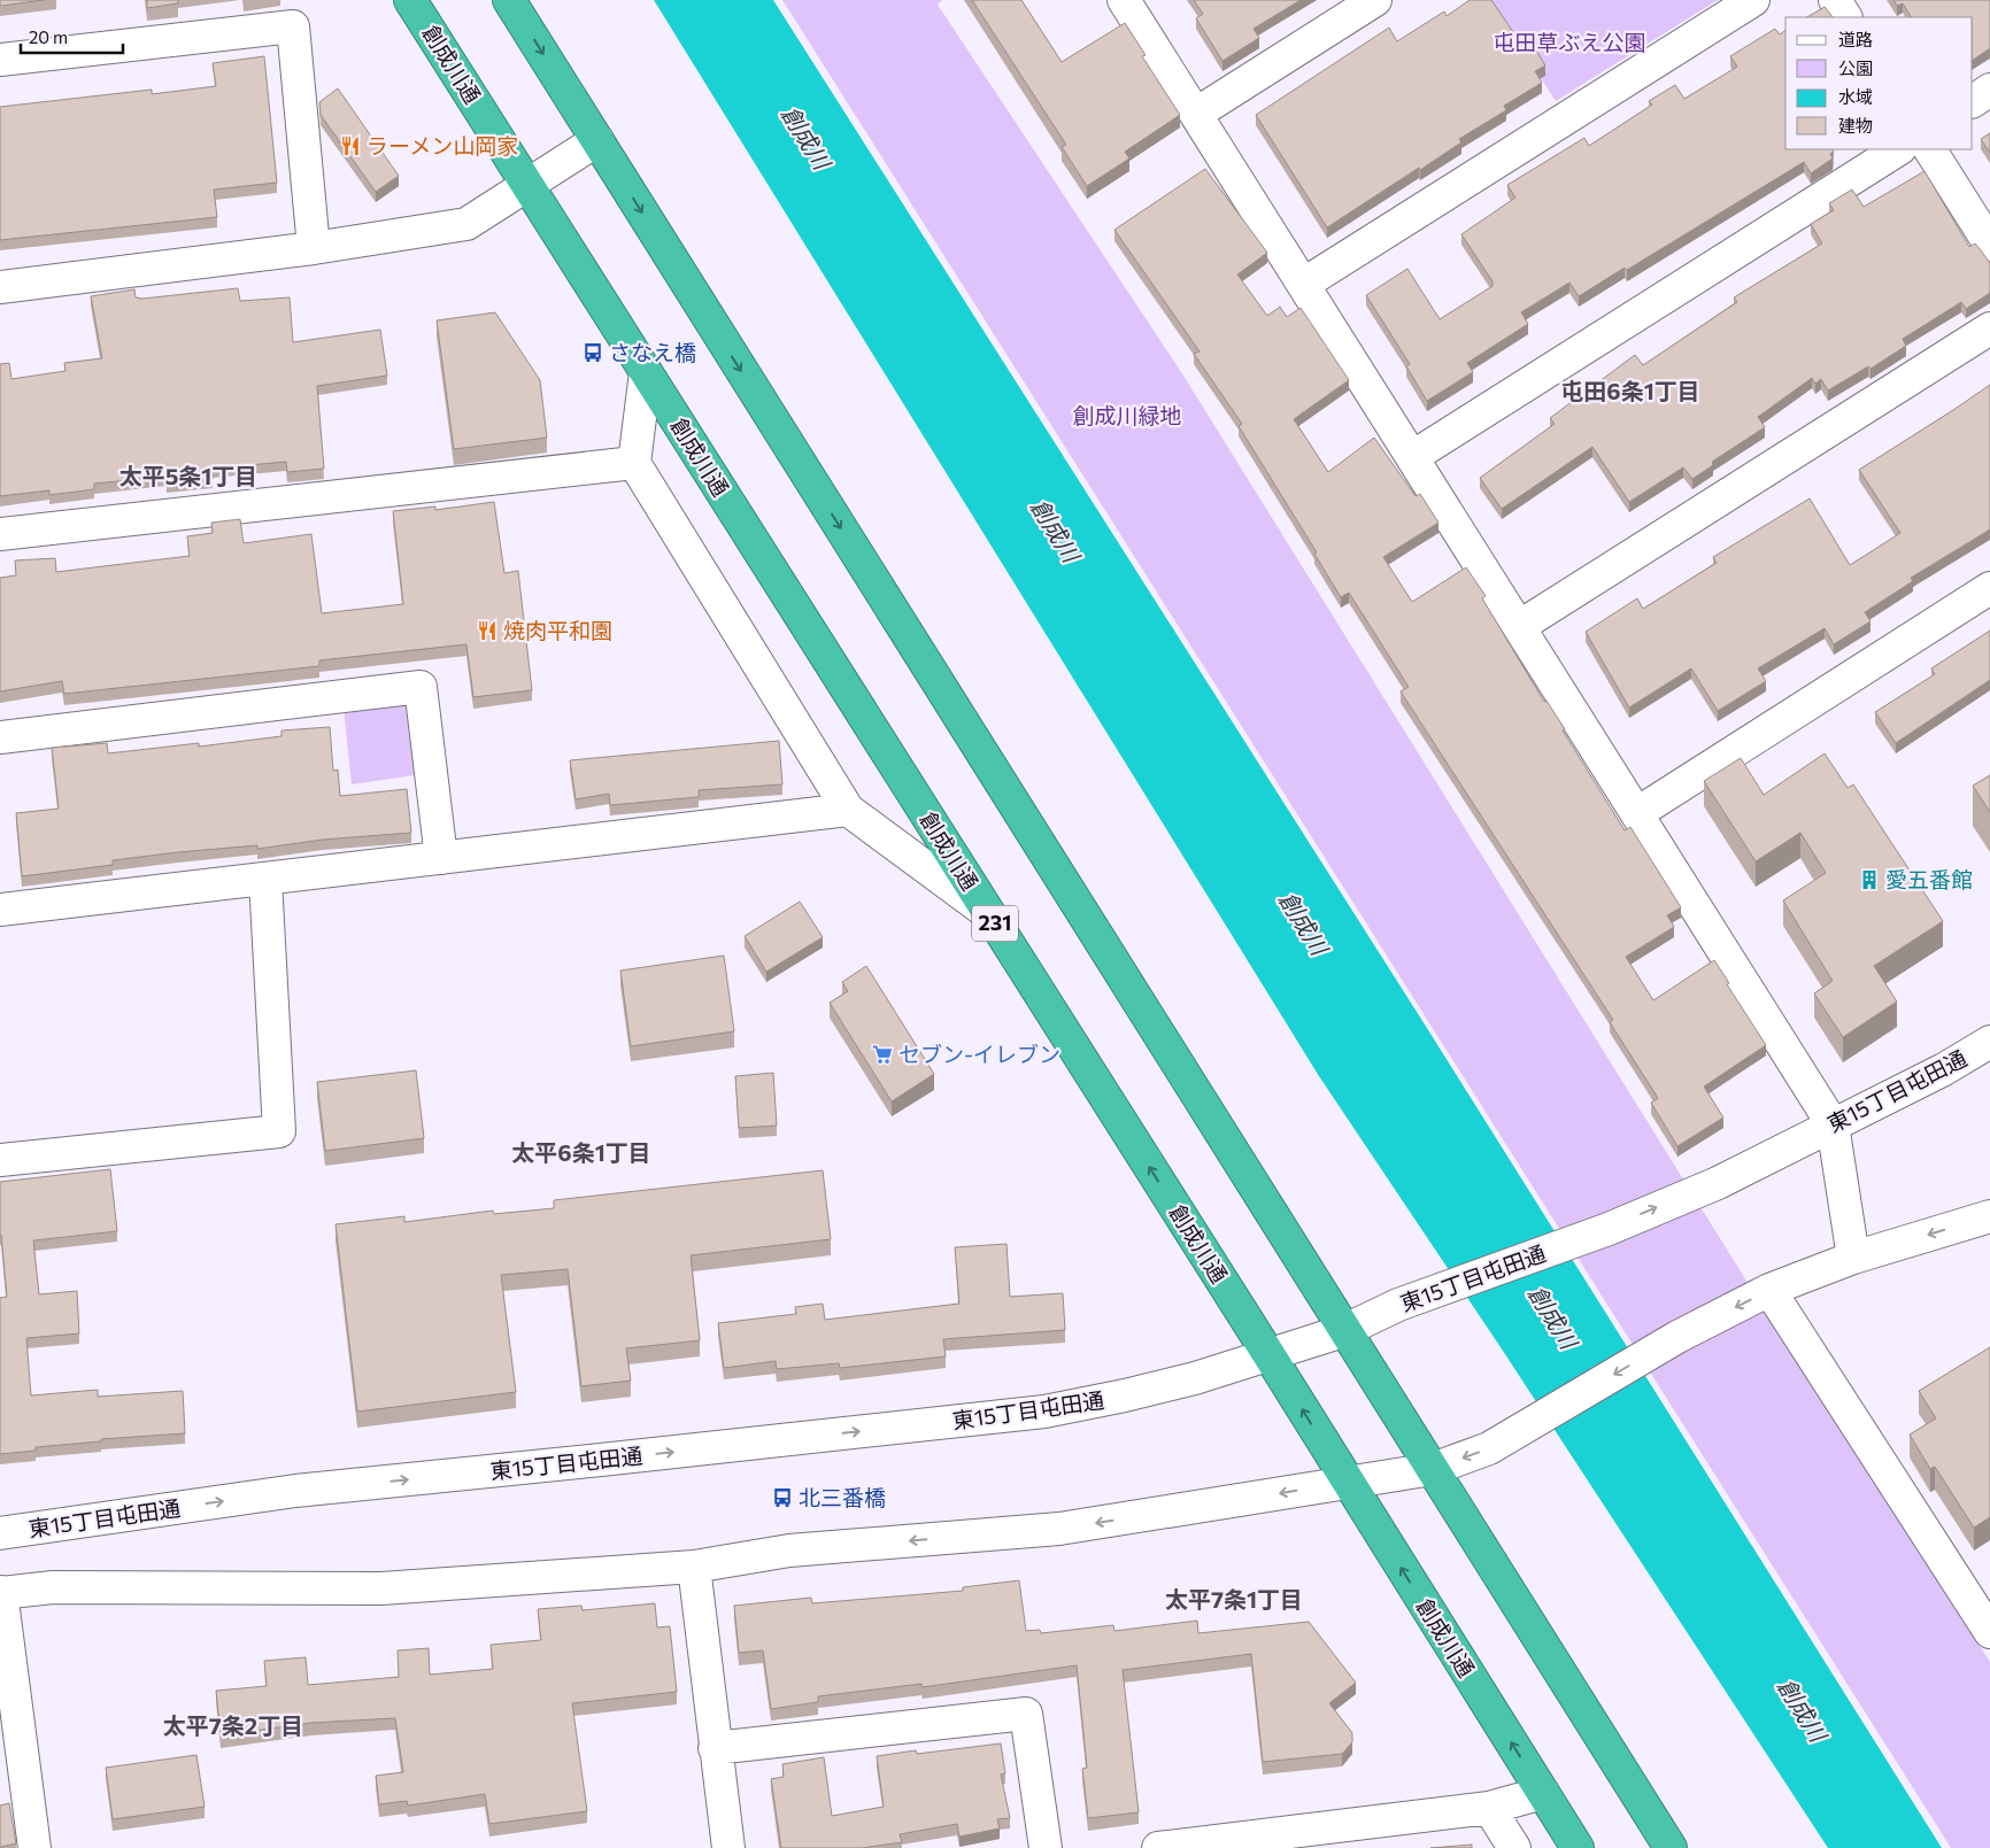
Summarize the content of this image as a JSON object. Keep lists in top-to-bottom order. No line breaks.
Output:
{"streets":{"highway":["創成川通","231"],"street":["東15丁目屯田通"]},"crossings":[["創成川通","東15丁目屯田通"]],"districts":["屯田6条1丁目","太平5条1丁目","太平6条1丁目","太平7条1丁目","太平7条2丁目"],"water":["創成川"],"parks":["屯田草ぶえ公園","創成川緑地"],"places":{"restaurant":["ラーメン山岡家","焼肉平和園"],"bus stop":["さなえ橋","北三番橋"],"building":["愛五番館"],"supermarket":["セブン-イレブン"]},"legend":["道路","公園","水域","建物"],"scale_bar":"20 m"}
